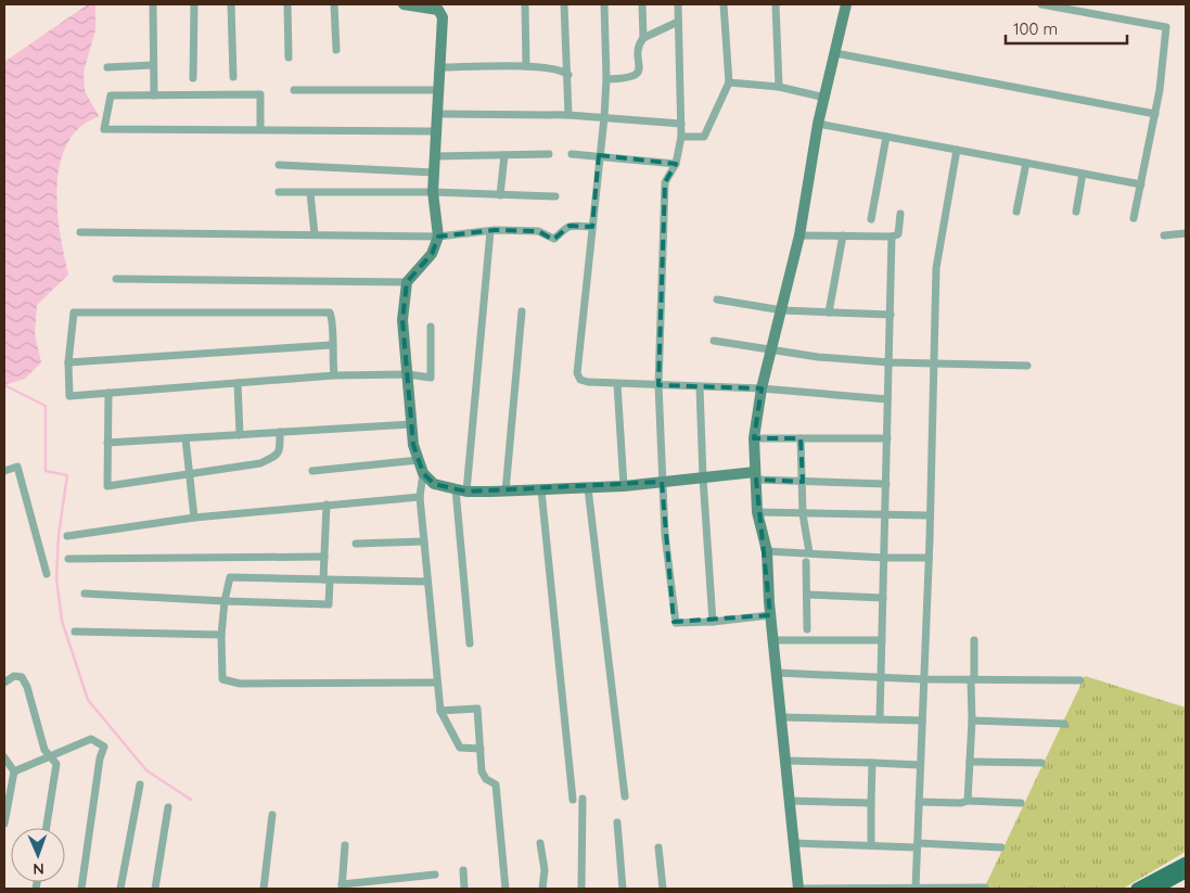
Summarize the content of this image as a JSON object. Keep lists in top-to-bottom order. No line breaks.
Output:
{"scale_bar":"100 m","north":"bottom"}
